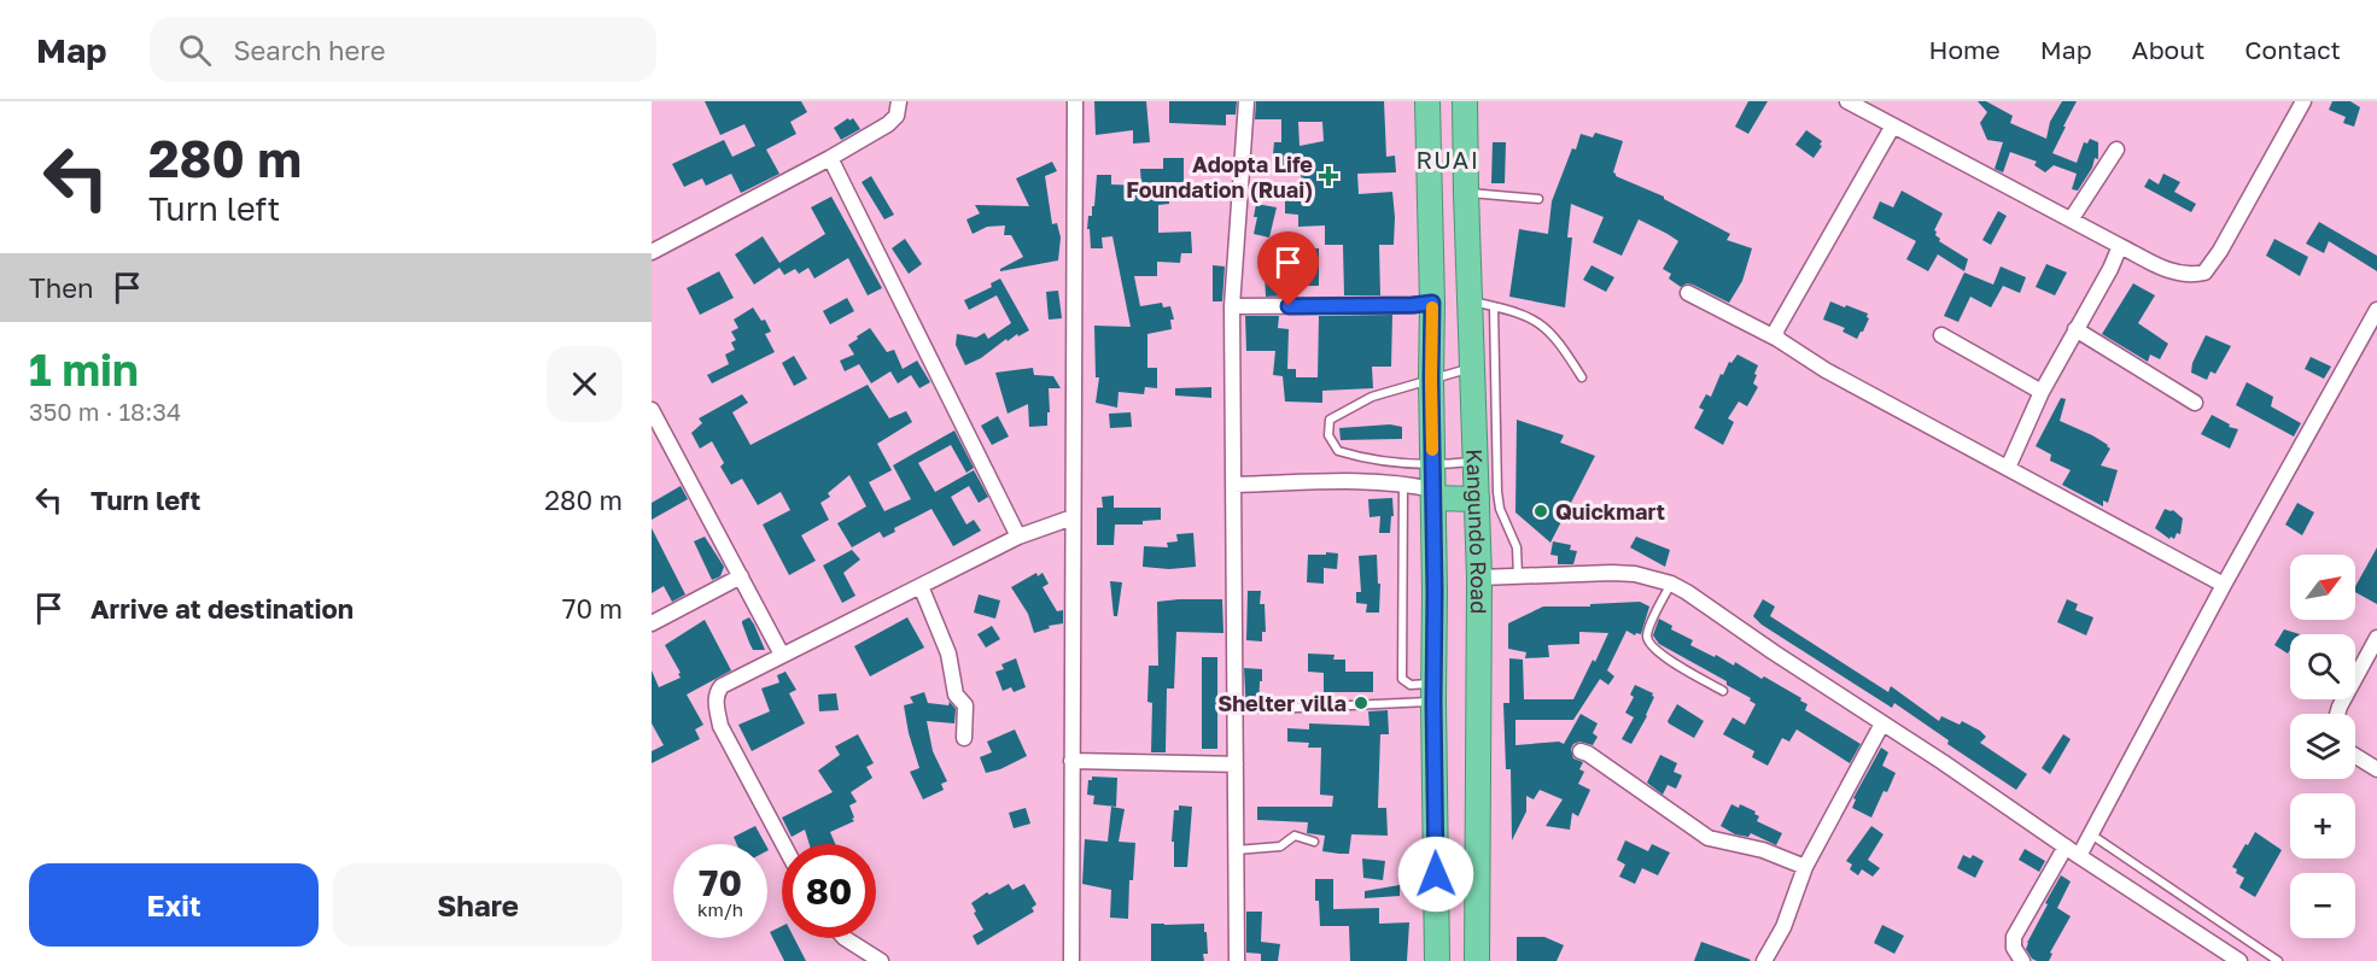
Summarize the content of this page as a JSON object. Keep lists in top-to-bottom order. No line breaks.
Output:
{"streets":{"highway":["Kangundo Road"]},"districts":["RUAI"],"places":{"health":["Adopta Life Foundation (Ruai)"],"other":["Quickmart","Shelter villa"]},"north":"top right","page":{"header":"Map","search":"Search here","nav":["Home","Map","About","Contact"],"turn":["280 m","Turn left"],"then":"Then","heading":["1 min","350 m · 18:34"],"list":[{"name":"Turn left","value":"280 m"},{"name":"Arrive at destination","value":"70 m"}],"map_buttons":["+","−"],"speed":"70 km/h","limit":"80","buttons":["Exit","Share"]}}
